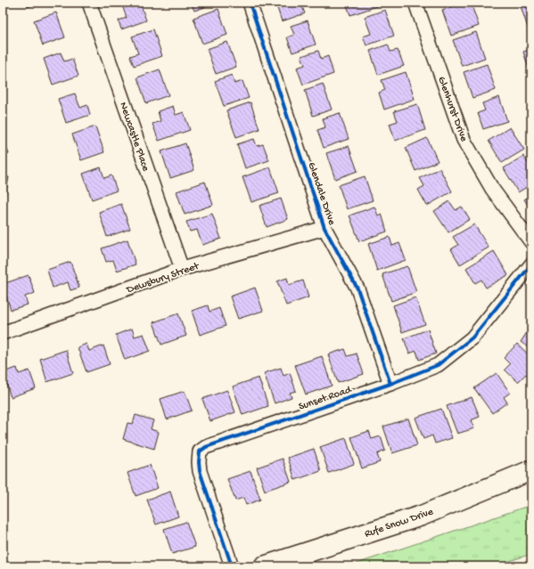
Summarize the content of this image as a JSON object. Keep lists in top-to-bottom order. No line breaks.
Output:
{"streets":{"main road":["Rufe Snow Drive"],"street":["Glenhurst Drive","Newcastle Place","Glendale Drive","Dewsbury Street","Sunset Road"]},"crossings":[["Newcastle Place","Dewsbury Street"],["Glendale Drive","Dewsbury Street"],["Glendale Drive","Sunset Road"]]}
